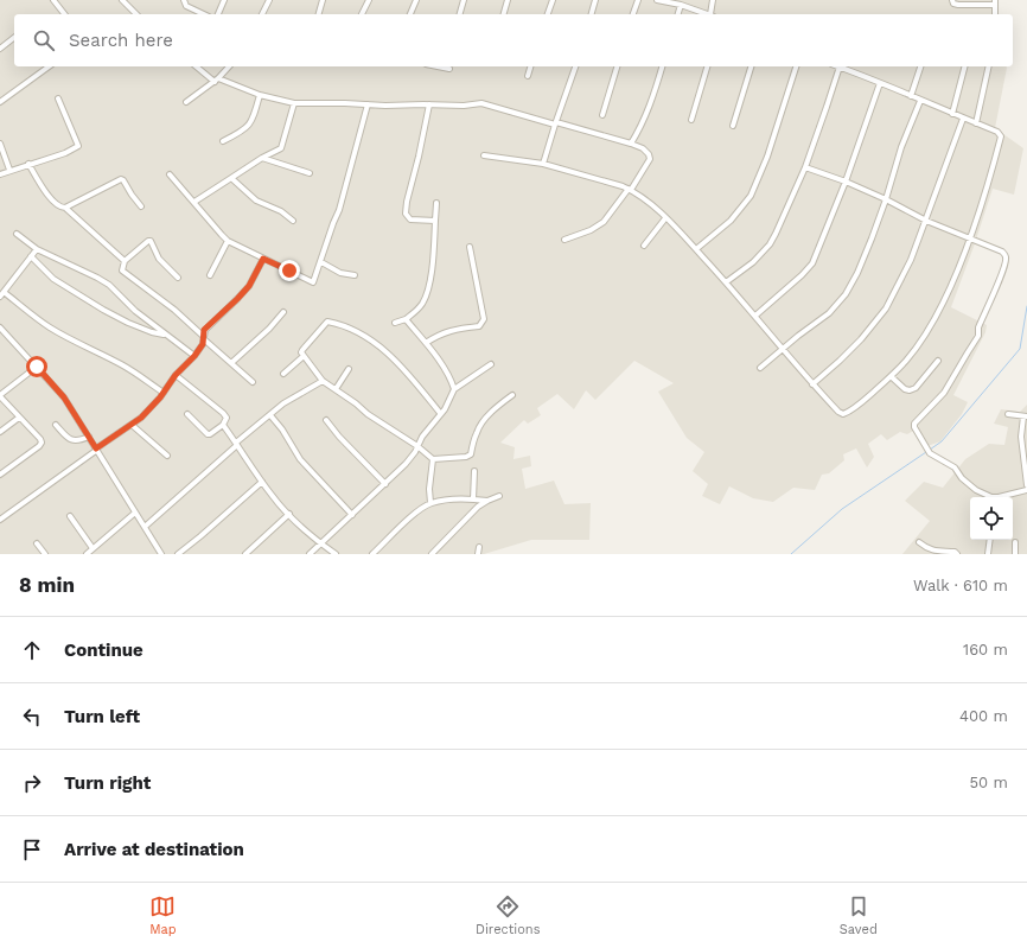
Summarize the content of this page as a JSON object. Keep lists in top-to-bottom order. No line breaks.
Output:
{"page":{"search":"Search here","heading":["8 min","Walk · 610 m"],"list":[["Continue","160 m"],["Turn left","400 m"],["Turn right","50 m"],"Arrive at destination"],"nav":["Map","Directions","Saved"]}}
